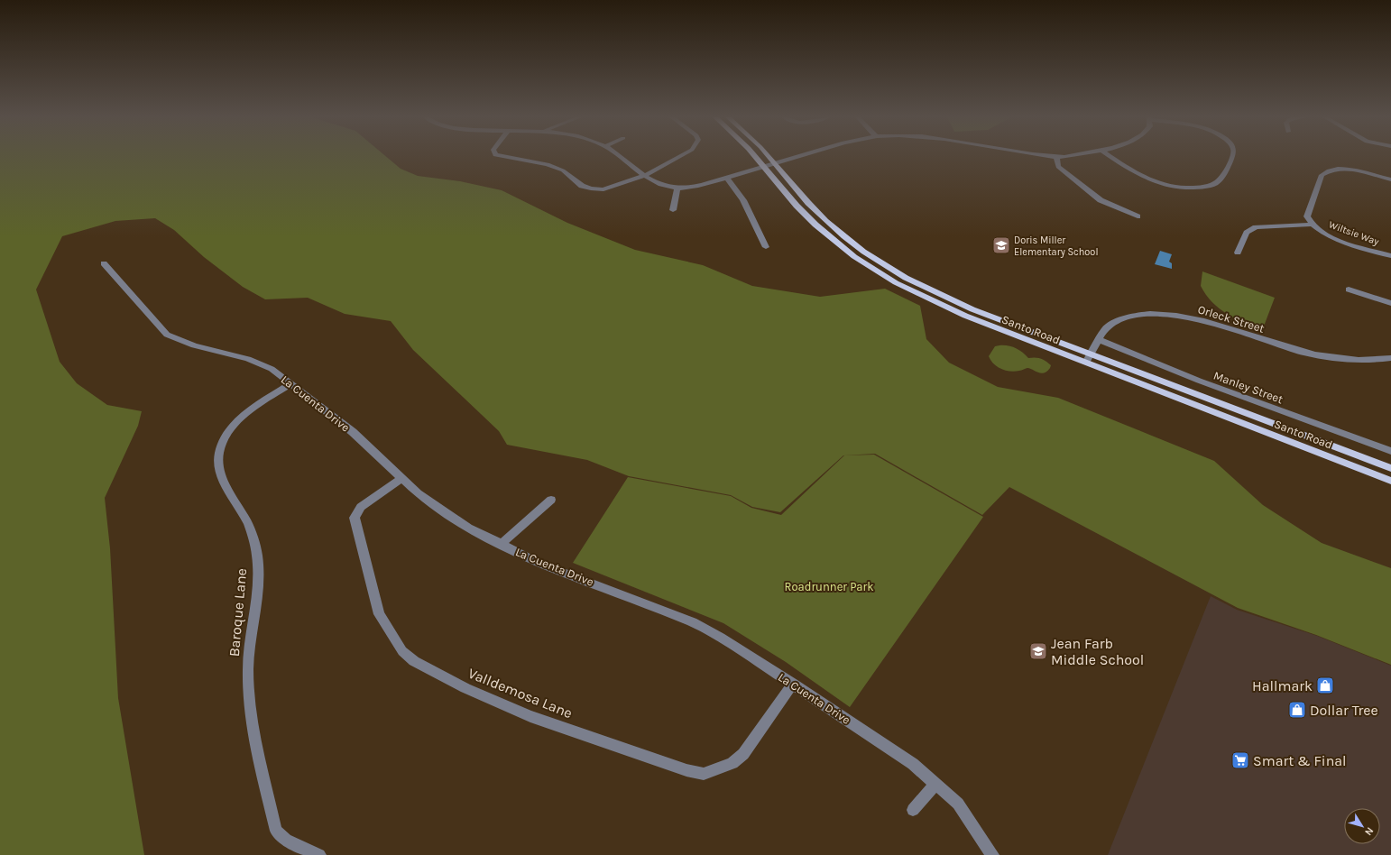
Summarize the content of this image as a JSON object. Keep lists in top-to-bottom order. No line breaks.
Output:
{"streets":{"main road":["Santo Road"],"street":["Wiltsie Way","Orleck Street","Manley Street","La Cuenta Drive","Baroque Lane","Valldemosa Lane"]},"crossings":[["Orleck Street","Santo Road"],["Orleck Street","Manley Street"],["La Cuenta Drive","Baroque Lane"],["La Cuenta Drive","Valldemosa Lane"]],"parks":["Roadrunner Park"],"places":{"school or university":["Doris Miller Elementary School","Jean Farb Middle School"],"shop":["Hallmark","Dollar Tree"],"supermarket":["Smart & Final"]},"north":"bottom right"}
